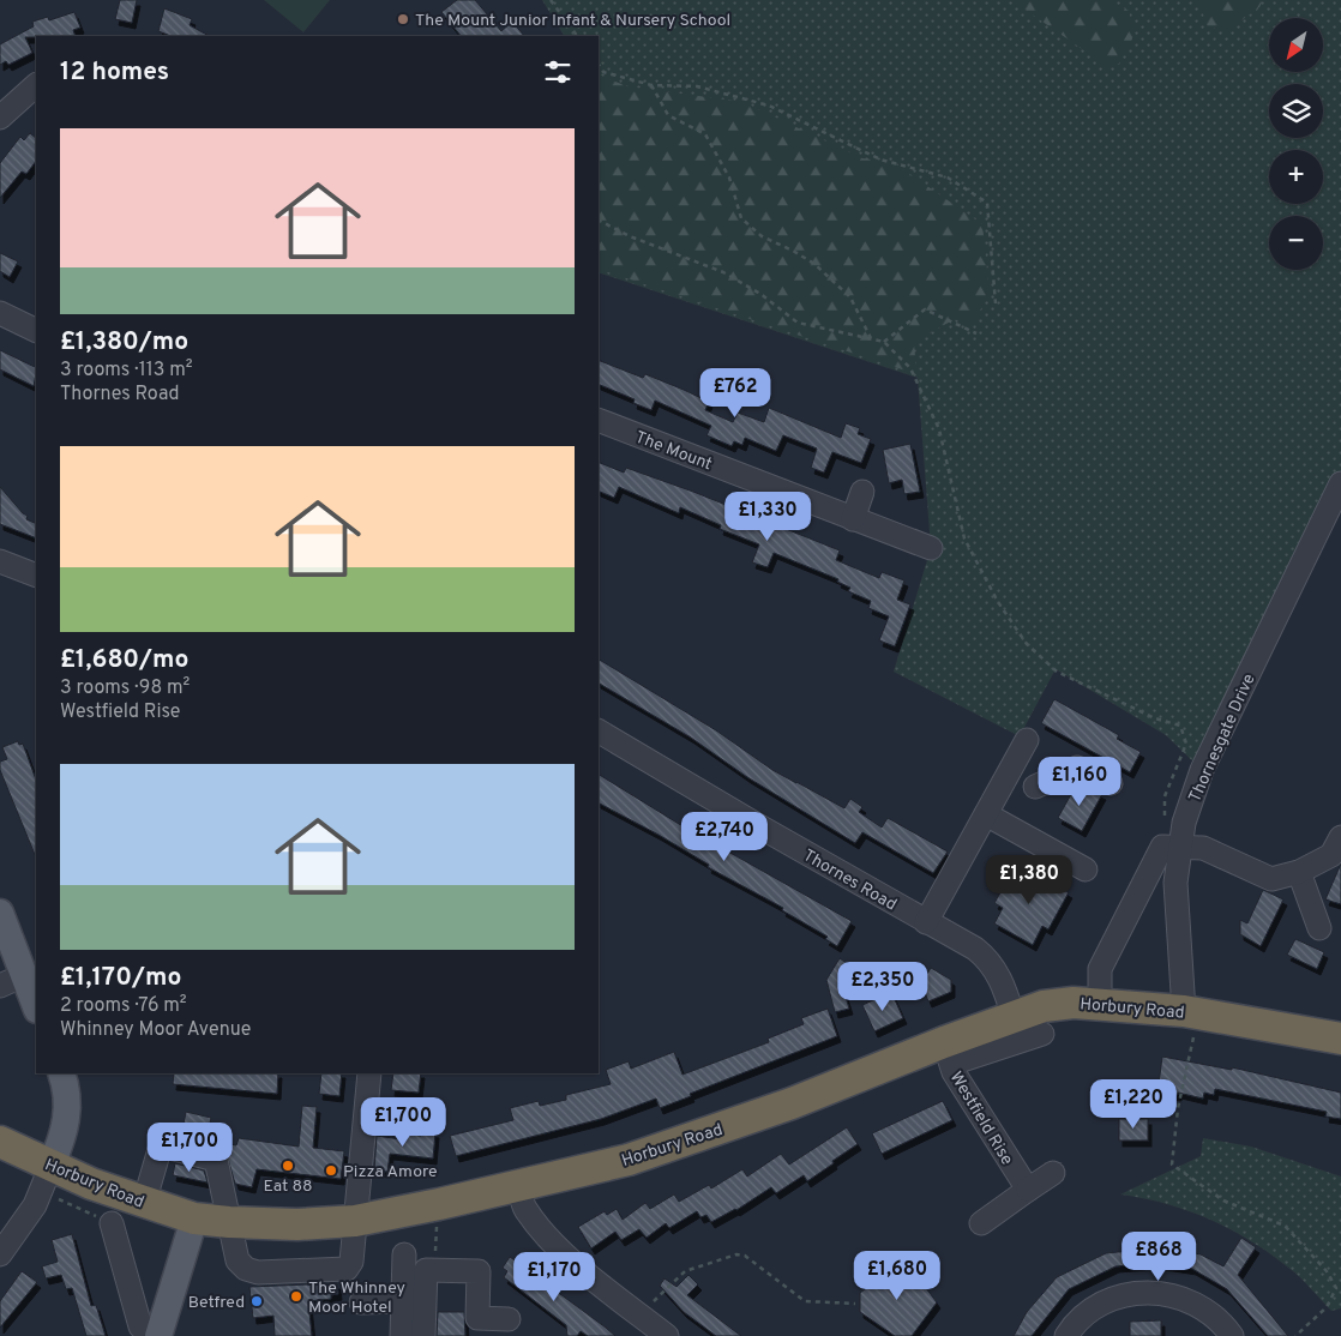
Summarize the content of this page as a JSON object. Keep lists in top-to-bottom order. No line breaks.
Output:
{"streets":{"highway":["Horbury Road"],"street":["The Mount","Thornesgate Drive","Thornes Road","Westfield Rise"]},"crossings":[["Thornesgate Drive","Horbury Road"],["Thornes Road","Horbury Road"],["Horbury Road","Westfield Rise"]],"places":["The Mount Junior Infant & Nursery School","Eat 88","Pizza Amore","The Whinney Moor Hotel","Betfred"],"north":"bottom left","page":{"map_buttons":["+","−"],"heading":"12 homes","list":[{"name":"£1,380/mo","note":"3 rooms · 113 m² · Thornes Road"},{"name":"£1,680/mo","note":"3 rooms · 98 m² · Westfield Rise"},{"name":"£1,170/mo","note":"2 rooms · 76 m² · Whinney Moor Avenue"}],"price":["£762","£1,330","£1,160","£2,740","£1,380","£2,350","£1,220","£1,700","£1,700","£868","£1,680","£1,170"]}}
